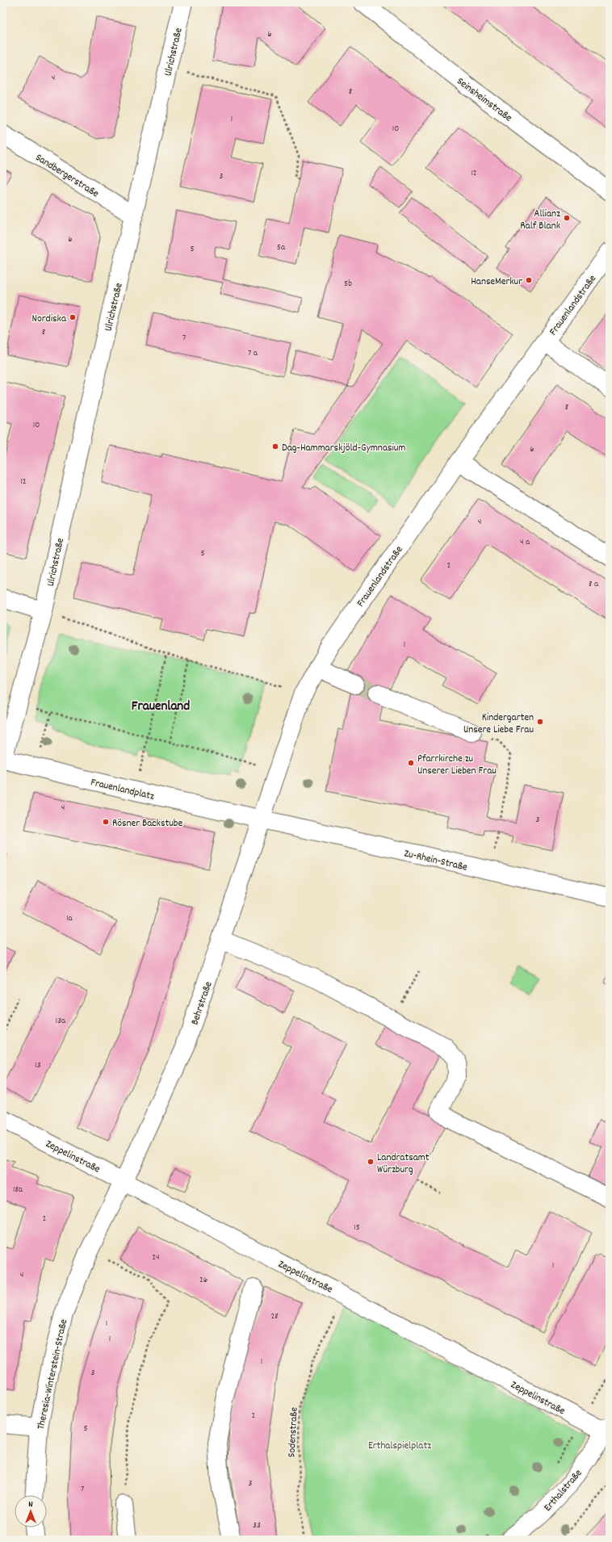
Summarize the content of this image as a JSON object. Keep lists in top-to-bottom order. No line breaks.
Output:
{"streets":{"street":["Ulrichstraße","Seinsheimstraße","Sandbergerstraße","Frauenlandstraße","Frauenlandplatz","Zu-Rhein-Straße","Behrstraße","Zeppelinstraße","Theresia-Winterstein-Straße","Erthalstraße"],"path":["Sodenstraße"]},"crossings":[["Ulrichstraße","Sandbergerstraße"],["Ulrichstraße","Frauenlandplatz"],["Frauenlandplatz","Zu-Rhein-Straße"],["Frauenlandplatz","Behrstraße"],["Zu-Rhein-Straße","Behrstraße"],["Behrstraße","Zeppelinstraße"],["Behrstraße","Theresia-Winterstein-Straße"],["Zeppelinstraße","Theresia-Winterstein-Straße"],["Zeppelinstraße","Sodenstraße"],["Zeppelinstraße","Erthalstraße"]],"districts":["Frauenland"],"parks":["Erthalspielplatz"],"places":["Allianz Ralf Blank","HanseMerkur","Nordiska","Dag-Hammarskjöld-Gymnasium","Kindergarten Unsere Liebe Frau","Pfarrkirche zu Unserer Lieben Frau","Rösner Backstube","Landratsamt Würzburg"],"house_numbers":["6","4","8","1","10","12","3","6","5a","5","5b","8","7","7 a","8","10","6","12","4","4 a","5","2","8 a","1","4","3","1a","13a","13","18a","2","15","24","1","4","26","28","1","1","1","3","2","5","3","7","33"],"north":"top"}
